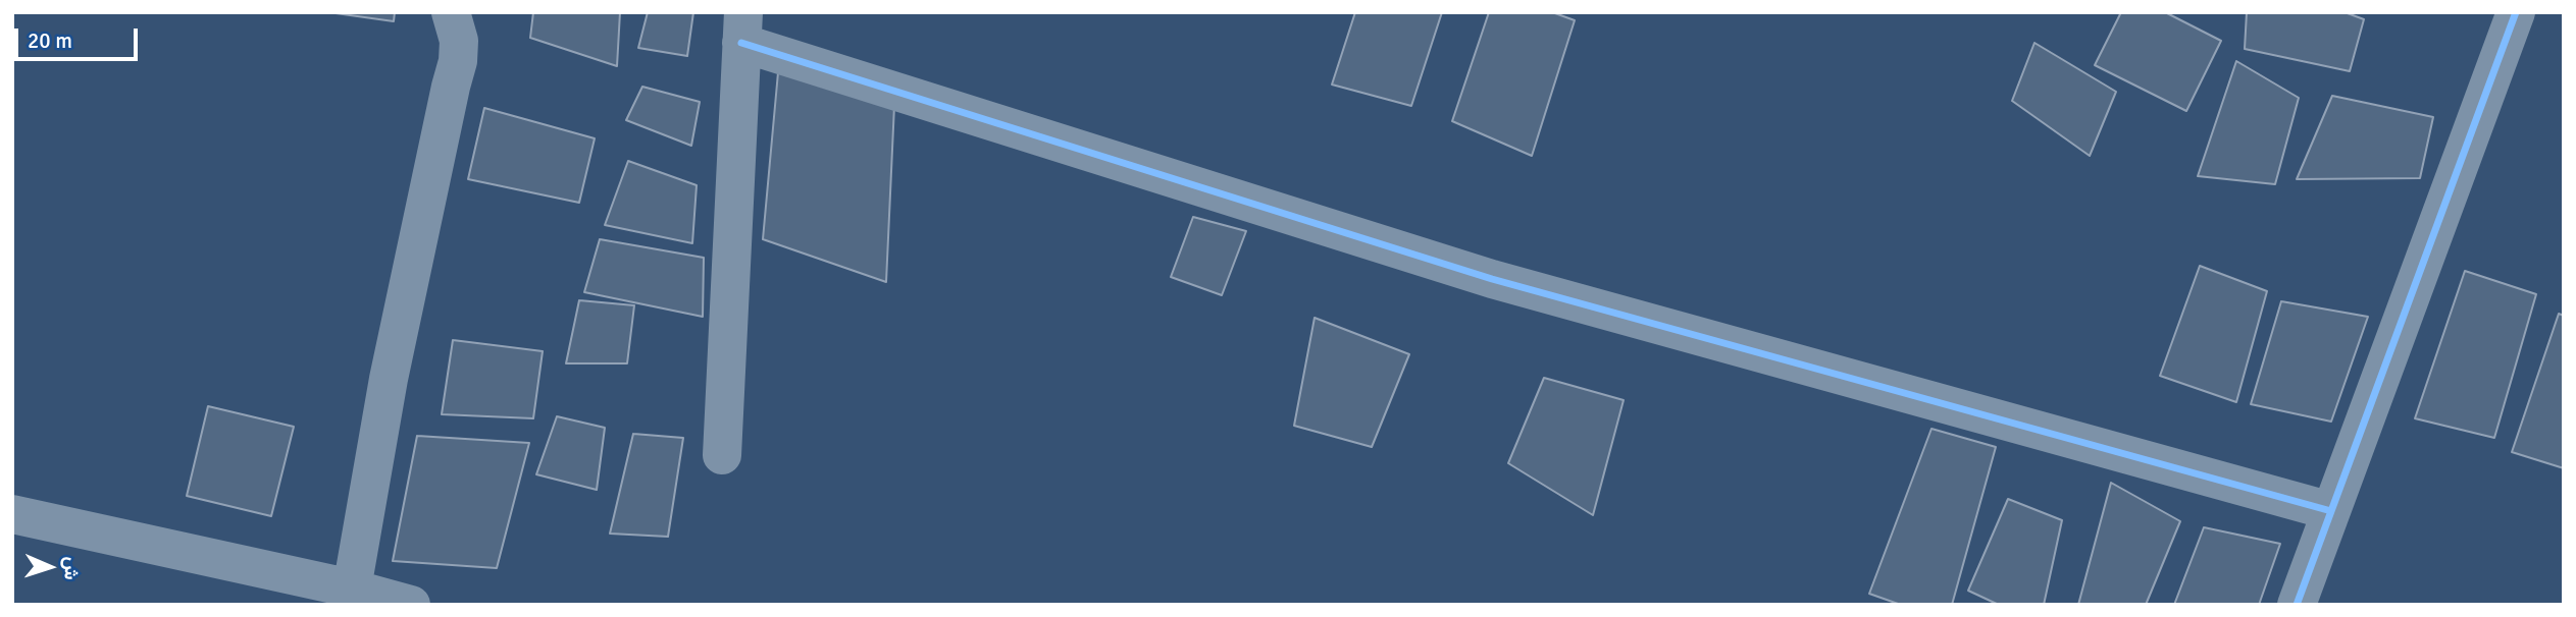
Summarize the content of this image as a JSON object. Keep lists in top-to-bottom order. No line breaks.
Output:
{"scale_bar":"20 m","north":"right"}
